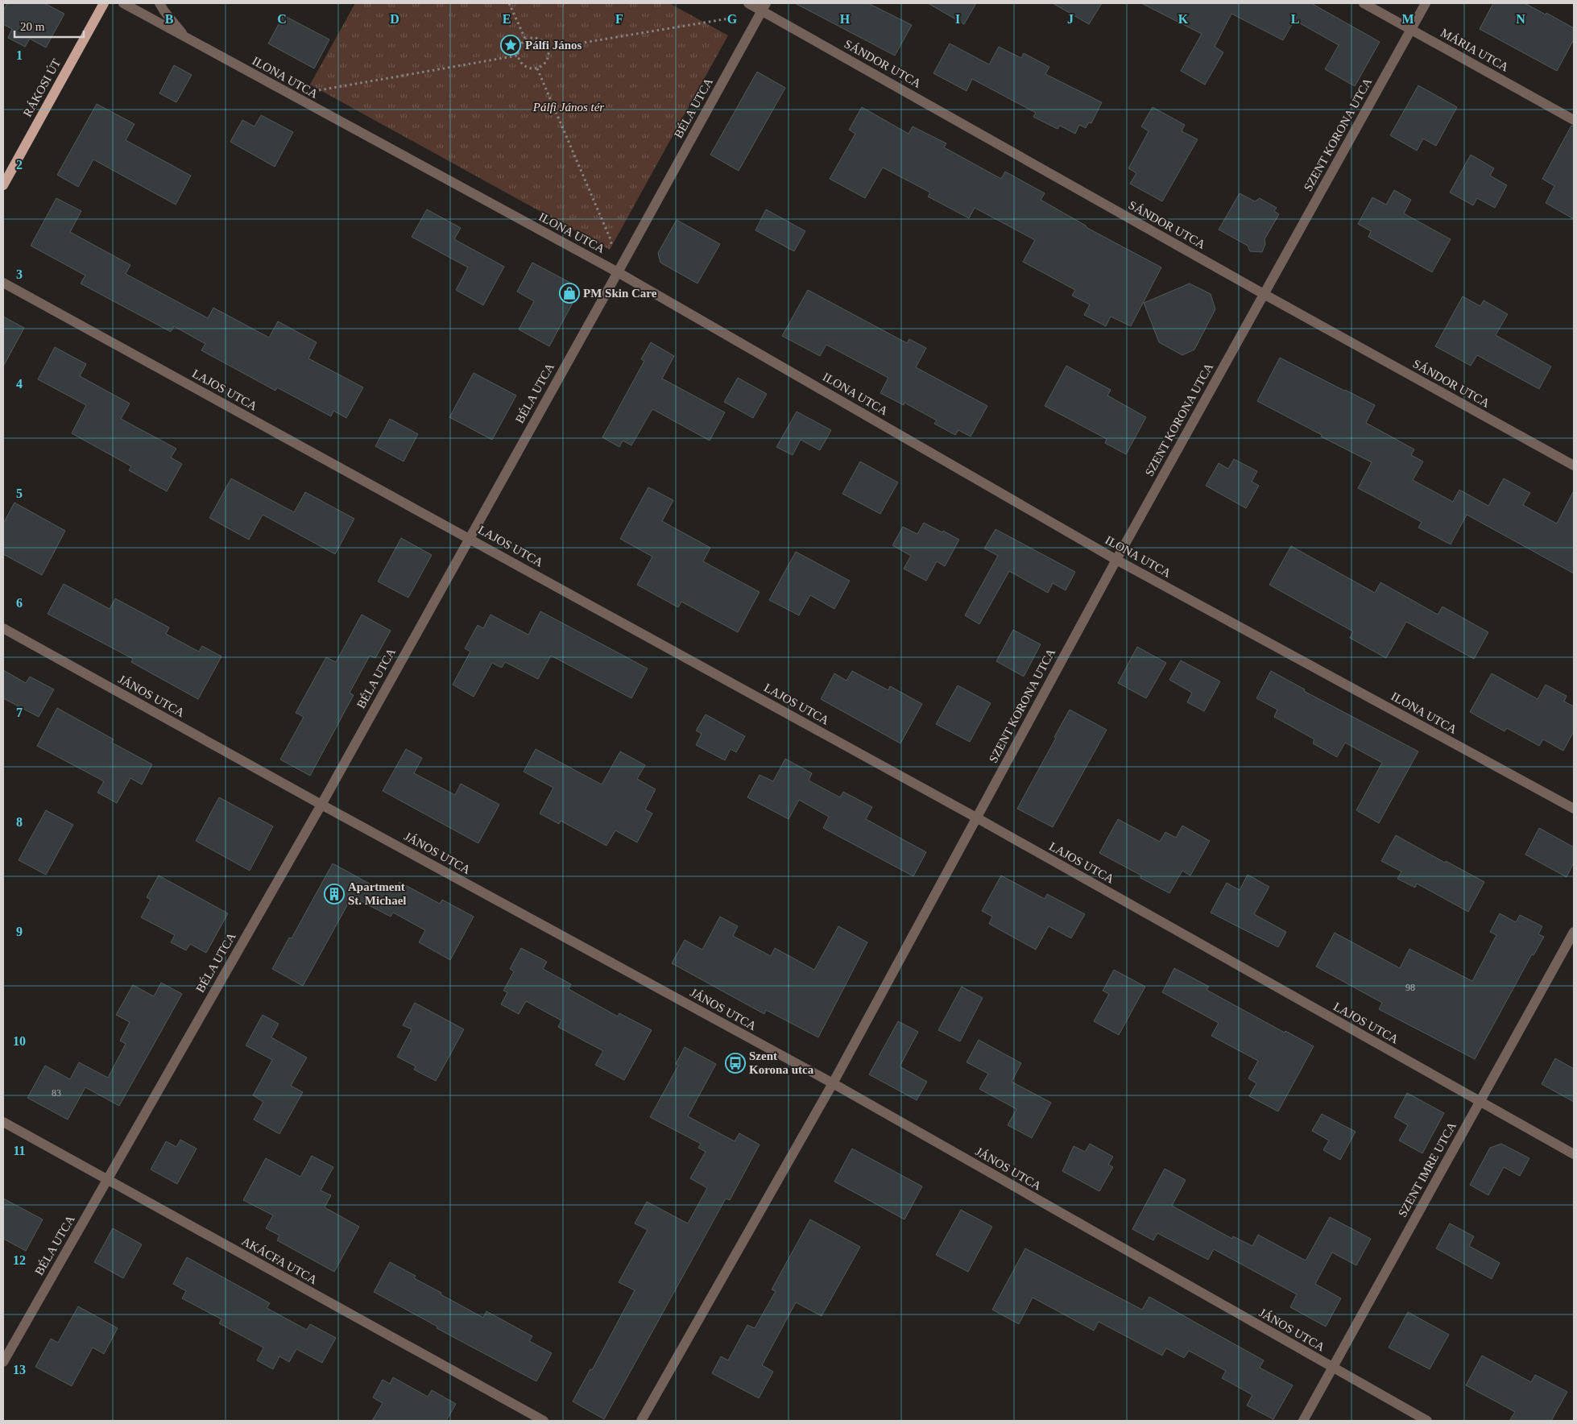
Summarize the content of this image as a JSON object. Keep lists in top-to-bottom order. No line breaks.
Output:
{"streets":{"main road":["RÁKOSI ÚT"],"street":["MÁRIA UTCA","SÁNDOR UTCA","ILONA UTCA","BÉLA UTCA","SZENT KORONA UTCA","LAJOS UTCA","JÁNOS UTCA","SZENT IMRE UTCA","AKÁCFA UTCA"]},"crossings":[["MÁRIA UTCA","SZENT KORONA UTCA"],["SÁNDOR UTCA","BÉLA UTCA"],["SÁNDOR UTCA","SZENT KORONA UTCA"],["ILONA UTCA","BÉLA UTCA"],["ILONA UTCA","SZENT KORONA UTCA"],["BÉLA UTCA","LAJOS UTCA"],["BÉLA UTCA","JÁNOS UTCA"],["BÉLA UTCA","AKÁCFA UTCA"],["SZENT KORONA UTCA","LAJOS UTCA"],["SZENT KORONA UTCA","JÁNOS UTCA"],["LAJOS UTCA","SZENT IMRE UTCA"],["JÁNOS UTCA","SZENT IMRE UTCA"]],"parks":["Pálfi János tér"],"places":{"place":["Pálfi János"],"shop":["PM Skin Care"],"building":["Apartment St. Michael"],"bus stop":["Szent Korona utca"]},"house_numbers":["98","83"],"scale_bar":"20 m","grid":{"columns":["B","C","D","E","F","G","H","I","J","K","L","M","N"],"rows":["1","2","3","4","5","6","7","8","9","10","11","12","13"]}}
